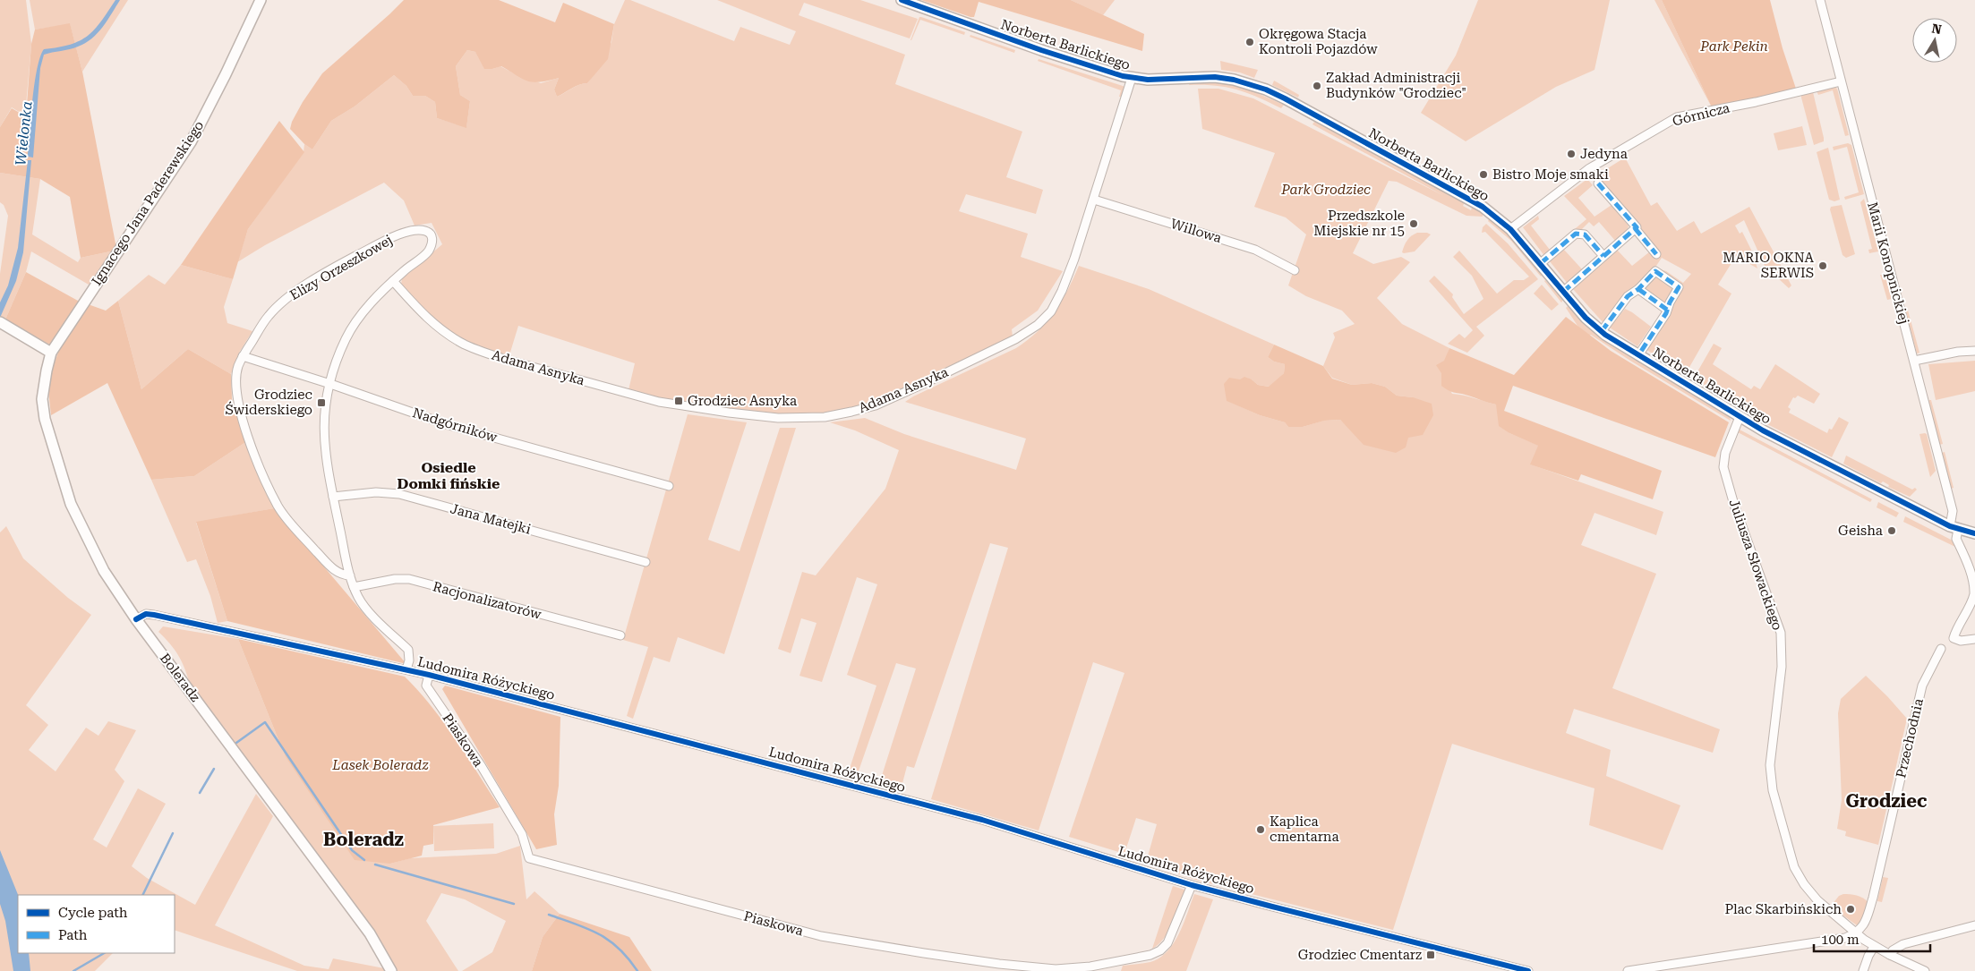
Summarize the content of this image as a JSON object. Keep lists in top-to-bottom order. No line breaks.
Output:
{"streets":{"street":["Norberta Barlickiego","Górnicza","Ignacego Jana Paderewskiego","Willowa","Marii Konopnickiej","Elizy Orzeszkowej","Adama Asnyka","Nadgórników","Jana Matejki","Juliusza Słowackiego","Racjonalizatorów","Boleradz","Ludomira Różyckiego","Przechodnia","Piaskowa"]},"crossings":[["Norberta Barlickiego","Górnicza"],["Norberta Barlickiego","Marii Konopnickiej"],["Norberta Barlickiego","Adama Asnyka"],["Norberta Barlickiego","Juliusza Słowackiego"],["Górnicza","Marii Konopnickiej"],["Ignacego Jana Paderewskiego","Boleradz"],["Willowa","Adama Asnyka"],["Elizy Orzeszkowej","Adama Asnyka"],["Elizy Orzeszkowej","Nadgórników"],["Juliusza Słowackiego","Przechodnia"],["Boleradz","Ludomira Różyckiego"],["Ludomira Różyckiego","Piaskowa"]],"districts":["Osiedle Domki fińskie","Grodziec","Boleradz"],"water":["Wielonka"],"parks":["Park Pekin","Park Grodziec","Lasek Boleradz"],"places":{"other":["Okręgowa Stacja Kontroli Pojazdów","Zakład Administracji Budynków \"Grodziec\"","Jedyna","Bistro Moje smaki","Przedszkole Miejskie nr 15","MARIO OKNA SERWIS","Geisha","Kaplica cmentarna","Plac Skarbińskich"],"transit":["Grodziec Asnyka","Grodziec Świderskiego","Grodziec Cmentarz"]},"legend":["Cycle path","Path"],"scale_bar":"100 m","north":"top"}
